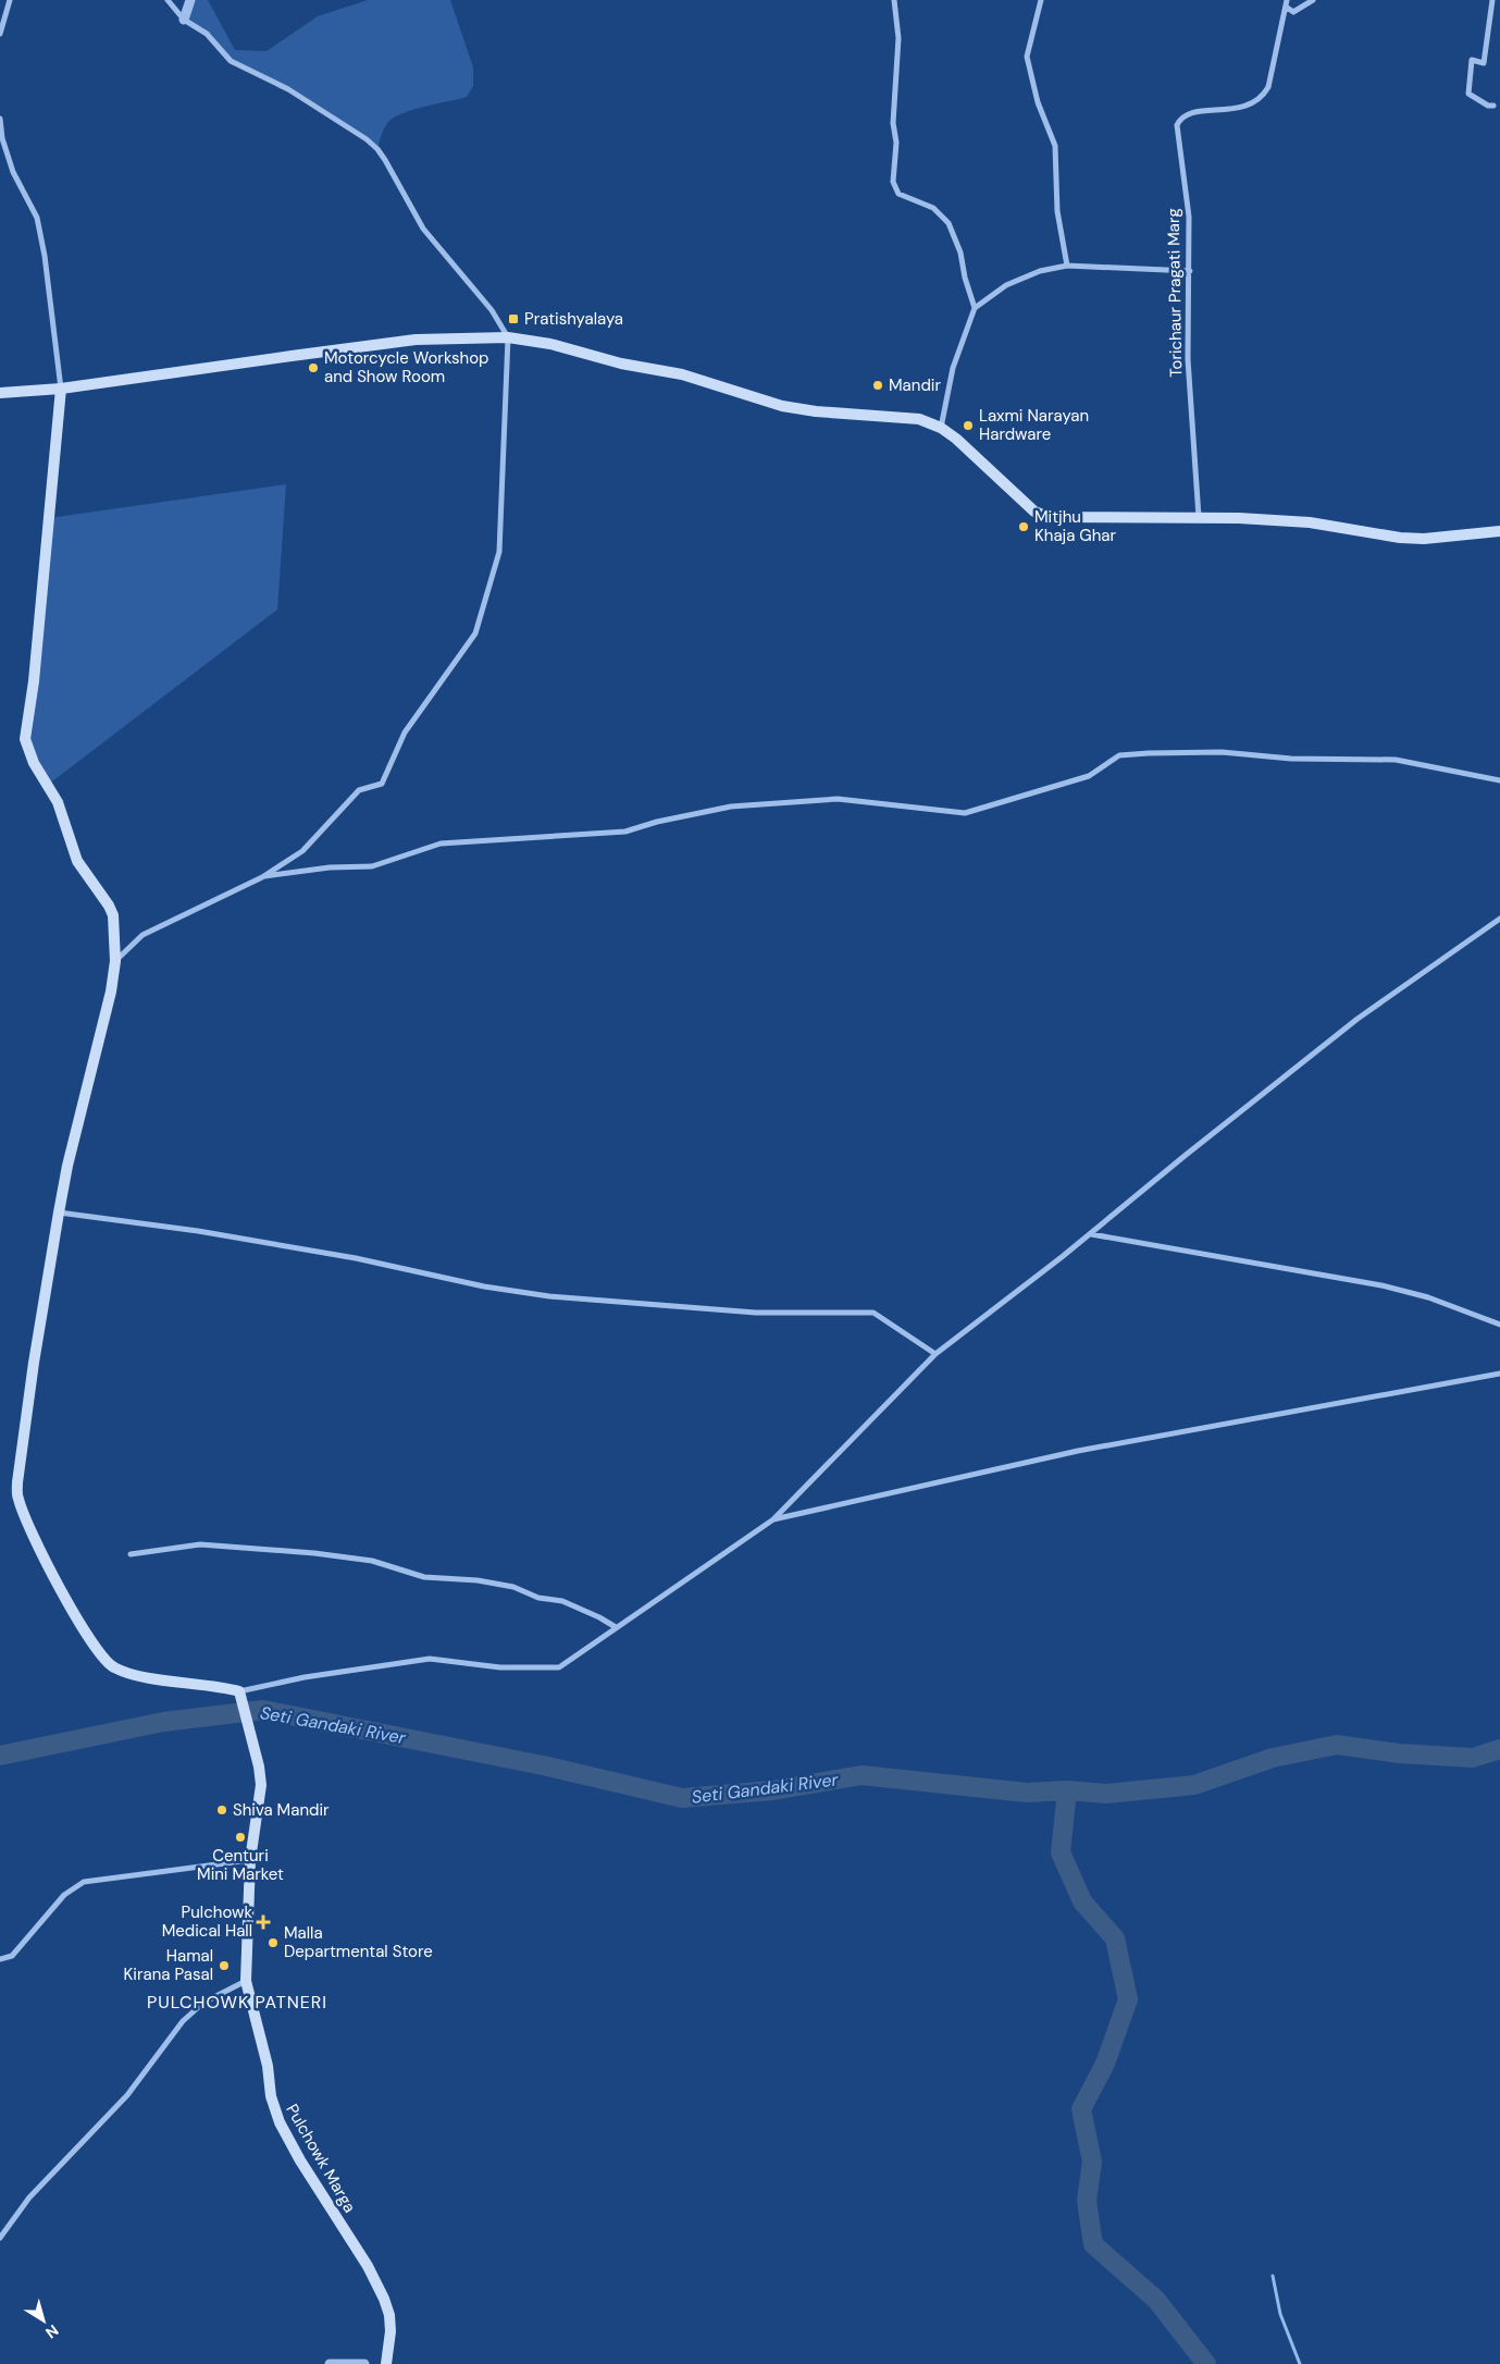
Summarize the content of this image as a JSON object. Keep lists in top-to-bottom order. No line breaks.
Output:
{"streets":{"main road":["Pulchowk Marga"],"street":["Torichaur Pragati Marg"]},"districts":["PULCHOWK PATNERI"],"water":["Seti Gandaki River"],"places":{"transit":["Pratishyalaya"],"other":["Motorcycle Workshop and Show Room","Mandir","Laxmi Narayan Hardware","Mitjhu Khaja Ghar","Shiva Mandir","Centuri Mini Market","Malla Departmental Store","Hamal Kirana Pasal"],"health":["Pulchowk Medical Hall"]},"north":"bottom right"}
